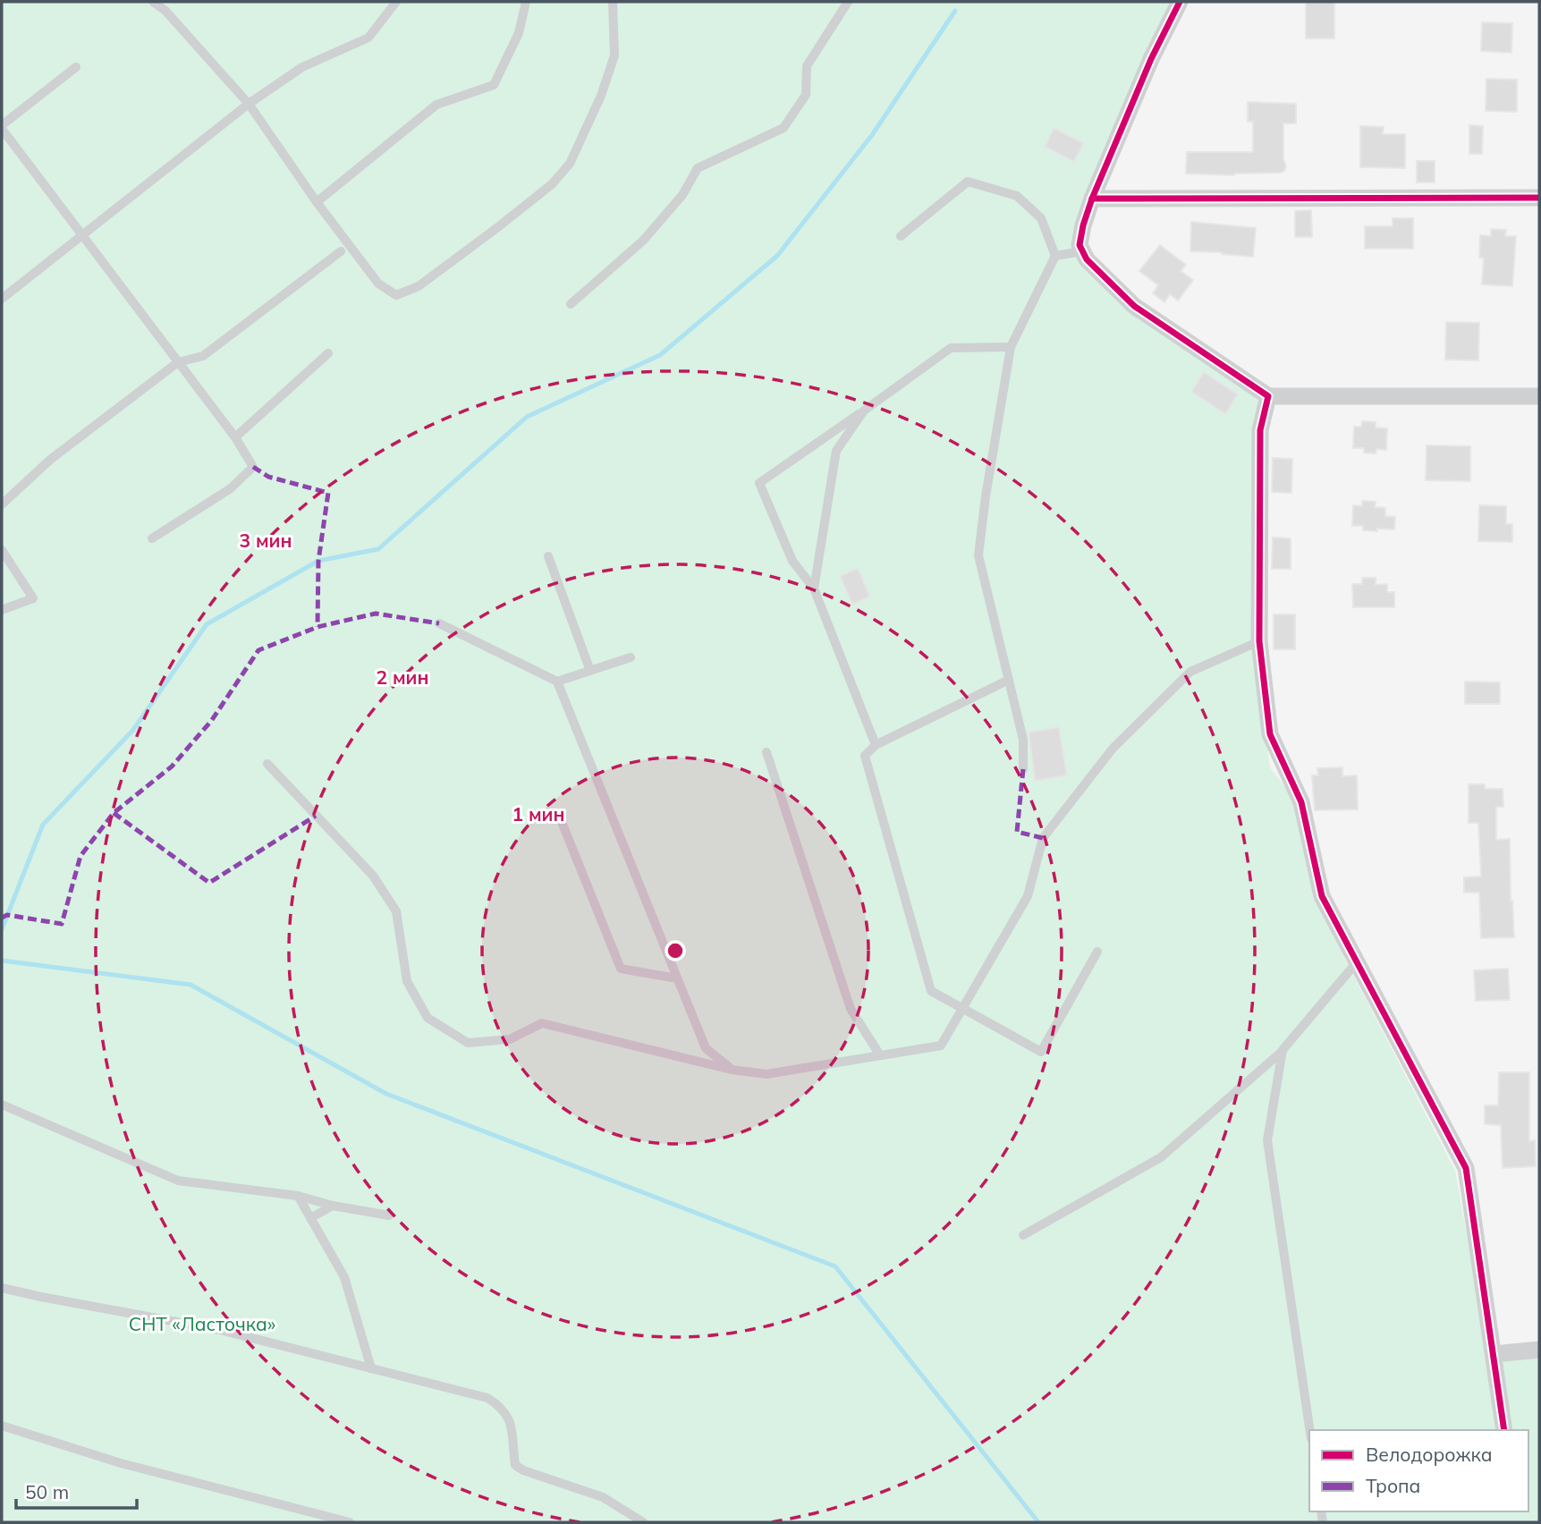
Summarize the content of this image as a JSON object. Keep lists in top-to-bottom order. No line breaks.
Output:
{"parks":["СНТ «Ласточка»"],"legend":["Велодорожка","Тропа"],"scale_bar":"50 m","rings":["3 мин","2 мин","1 мин"]}
